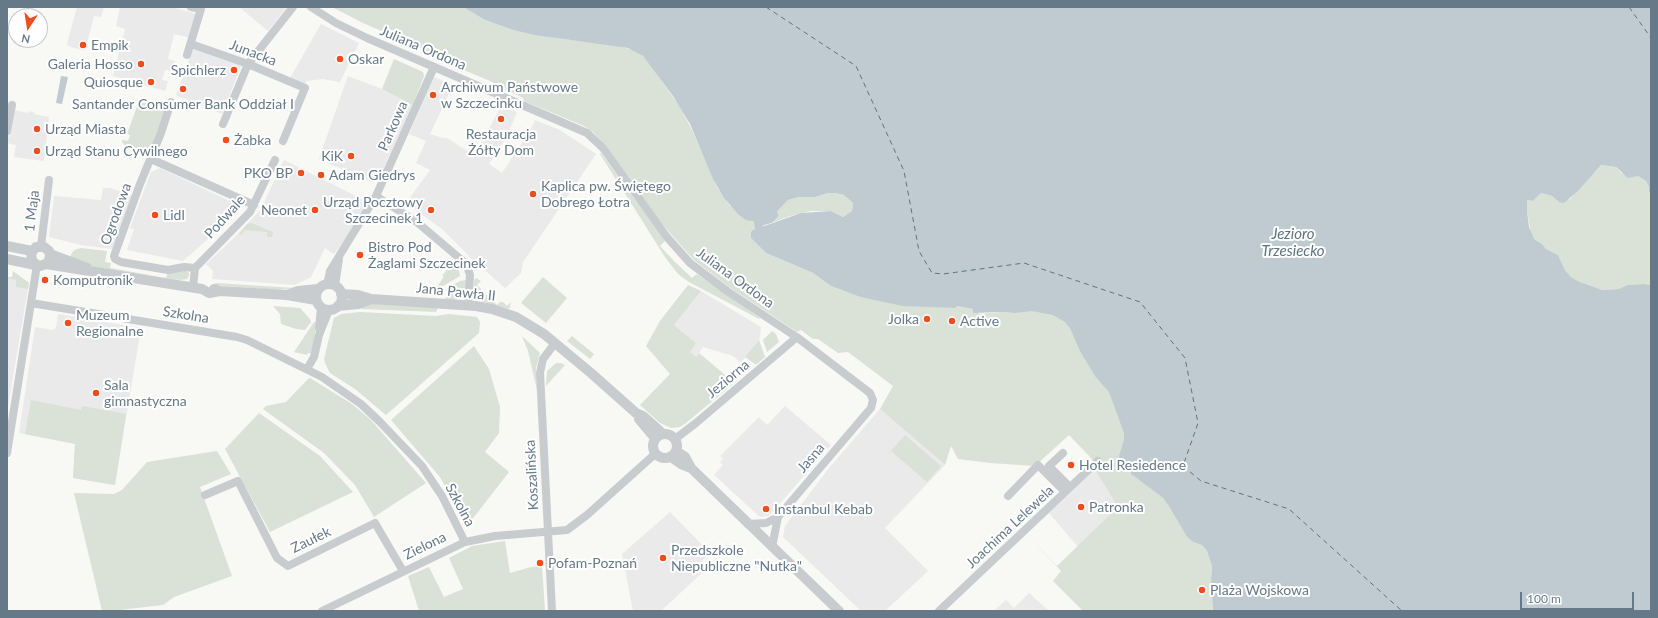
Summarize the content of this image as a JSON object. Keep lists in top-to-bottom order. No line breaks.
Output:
{"streets":{"street":["Juliana Ordona","Junacka","Parkowa","1 Maja","Ogrodowa","Podwale","Jana Pawła II","Szkolna","Jeziorna","Jasna","Koszalińska","Joachima Lelewela","Zaułek","Zielona"]},"crossings":[["Juliana Ordona","Parkowa"],["Juliana Ordona","Jeziorna"],["Juliana Ordona","Jasna"],["Parkowa","Jana Pawła II"],["1 Maja","Jana Pawła II"],["1 Maja","Szkolna"],["Ogrodowa","Podwale"],["Jana Pawła II","Jeziorna"],["Jana Pawła II","Koszalińska"],["Szkolna","Zielona"],["Koszalińska","Zielona"],["Zaułek","Zielona"]],"water":["Jezioro Trzesiecko"],"places":["Empik","Oskar","Galeria Hosso","Spichlerz","Quiosque","Santander Consumer Bank Oddział I","Archiwum Państwowe w Szczecinku","Restauracja Żółty Dom","Urząd Miasta","Żabka","Urząd Stanu Cywilnego","KiK","PKO BP","Adam Giedrys","Kaplica pw. Świętego Dobrego Łotra","Neonet","Urząd Pocztowy Szczecinek 1","Lidl","Bistro Pod Żaglami Szczecinek","Komputronik","Jolka","Active","Muzeum Regionalne","Sala gimnastyczna","Hotel Resiedence","Patronka","Instanbul Kebab","Przedszkole Niepubliczne \"Nutka\"","Pofam-Poznań","Plaża Wojskowa"],"scale_bar":"100 m","north":"bottom"}
